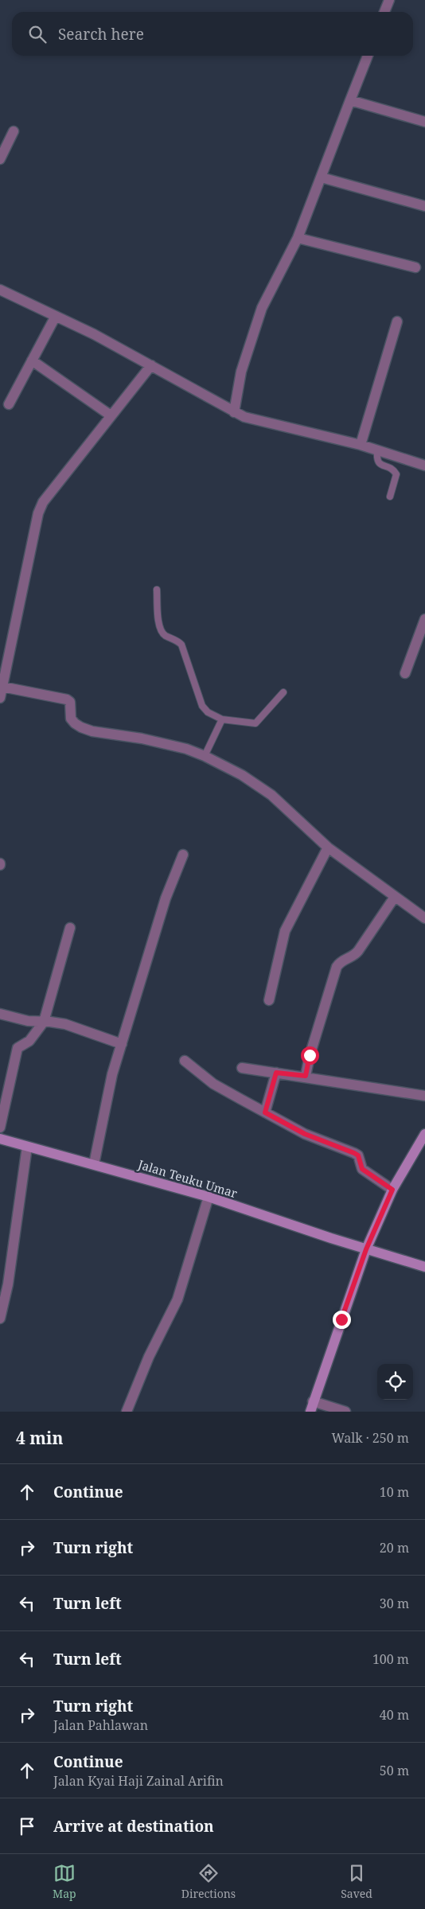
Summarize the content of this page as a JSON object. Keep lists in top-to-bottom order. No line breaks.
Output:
{"streets":{"main road":["Jalan Teuku Umar"]},"page":{"search":"Search here","heading":["4 min","Walk · 250 m"],"list":[["Continue","10 m"],["Turn right","20 m"],["Turn left","30 m"],["Turn left","100 m"],["Turn right","Jalan Pahlawan","40 m"],["Continue","Jalan Kyai Haji Zainal Arifin","50 m"],"Arrive at destination"],"nav":["Map","Directions","Saved"]}}
